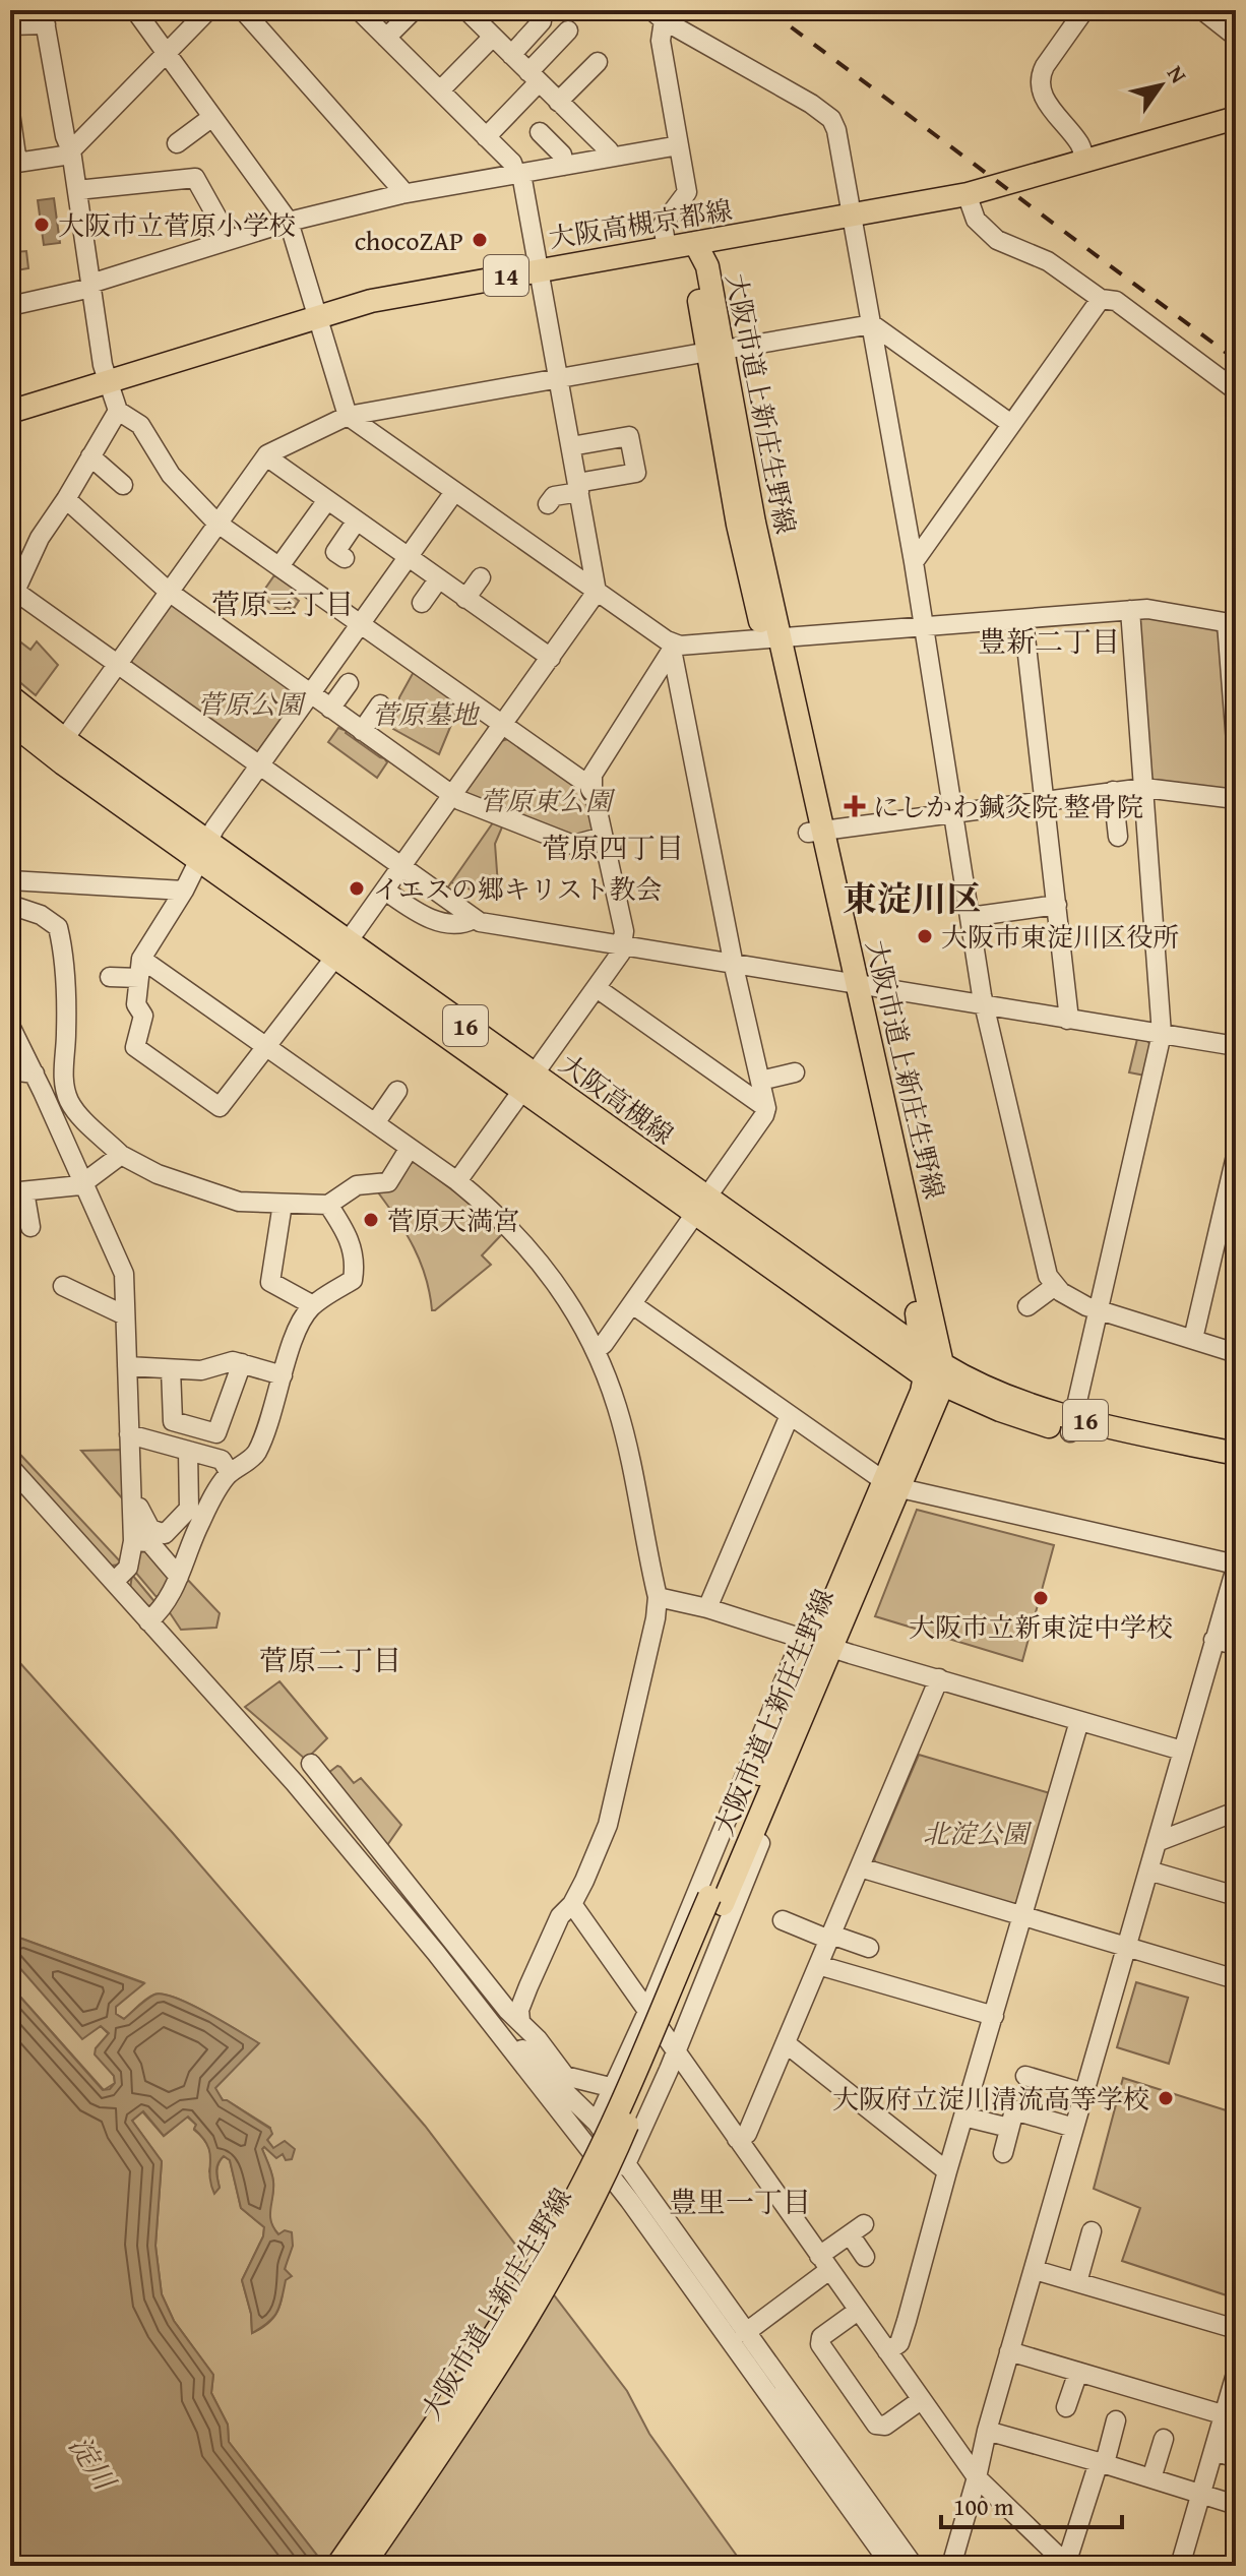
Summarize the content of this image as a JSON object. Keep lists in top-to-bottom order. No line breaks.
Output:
{"streets":{"main road":["大阪高槻京都線","14","大阪市道上新庄生野線","16","大阪高槻線"]},"crossings":[["大阪高槻京都線","大阪市道上新庄生野線"],["大阪市道上新庄生野線","大阪高槻線"]],"districts":["菅原三丁目","豊新二丁目","菅原四丁目","東淀川区","菅原二丁目","豊里一丁目"],"water":["淀川"],"parks":["菅原公園","菅原墓地","菅原東公園","北淀公園"],"places":{"other":["大阪市立菅原小学校","chocoZAP","イエスの郷キリスト教会","大阪市東淀川区役所","菅原天満宮","大阪市立新東淀中学校","大阪府立淀川清流高等学校"],"health":["にしかわ鍼灸院 整骨院"]},"scale_bar":"100 m","north":"top right"}
